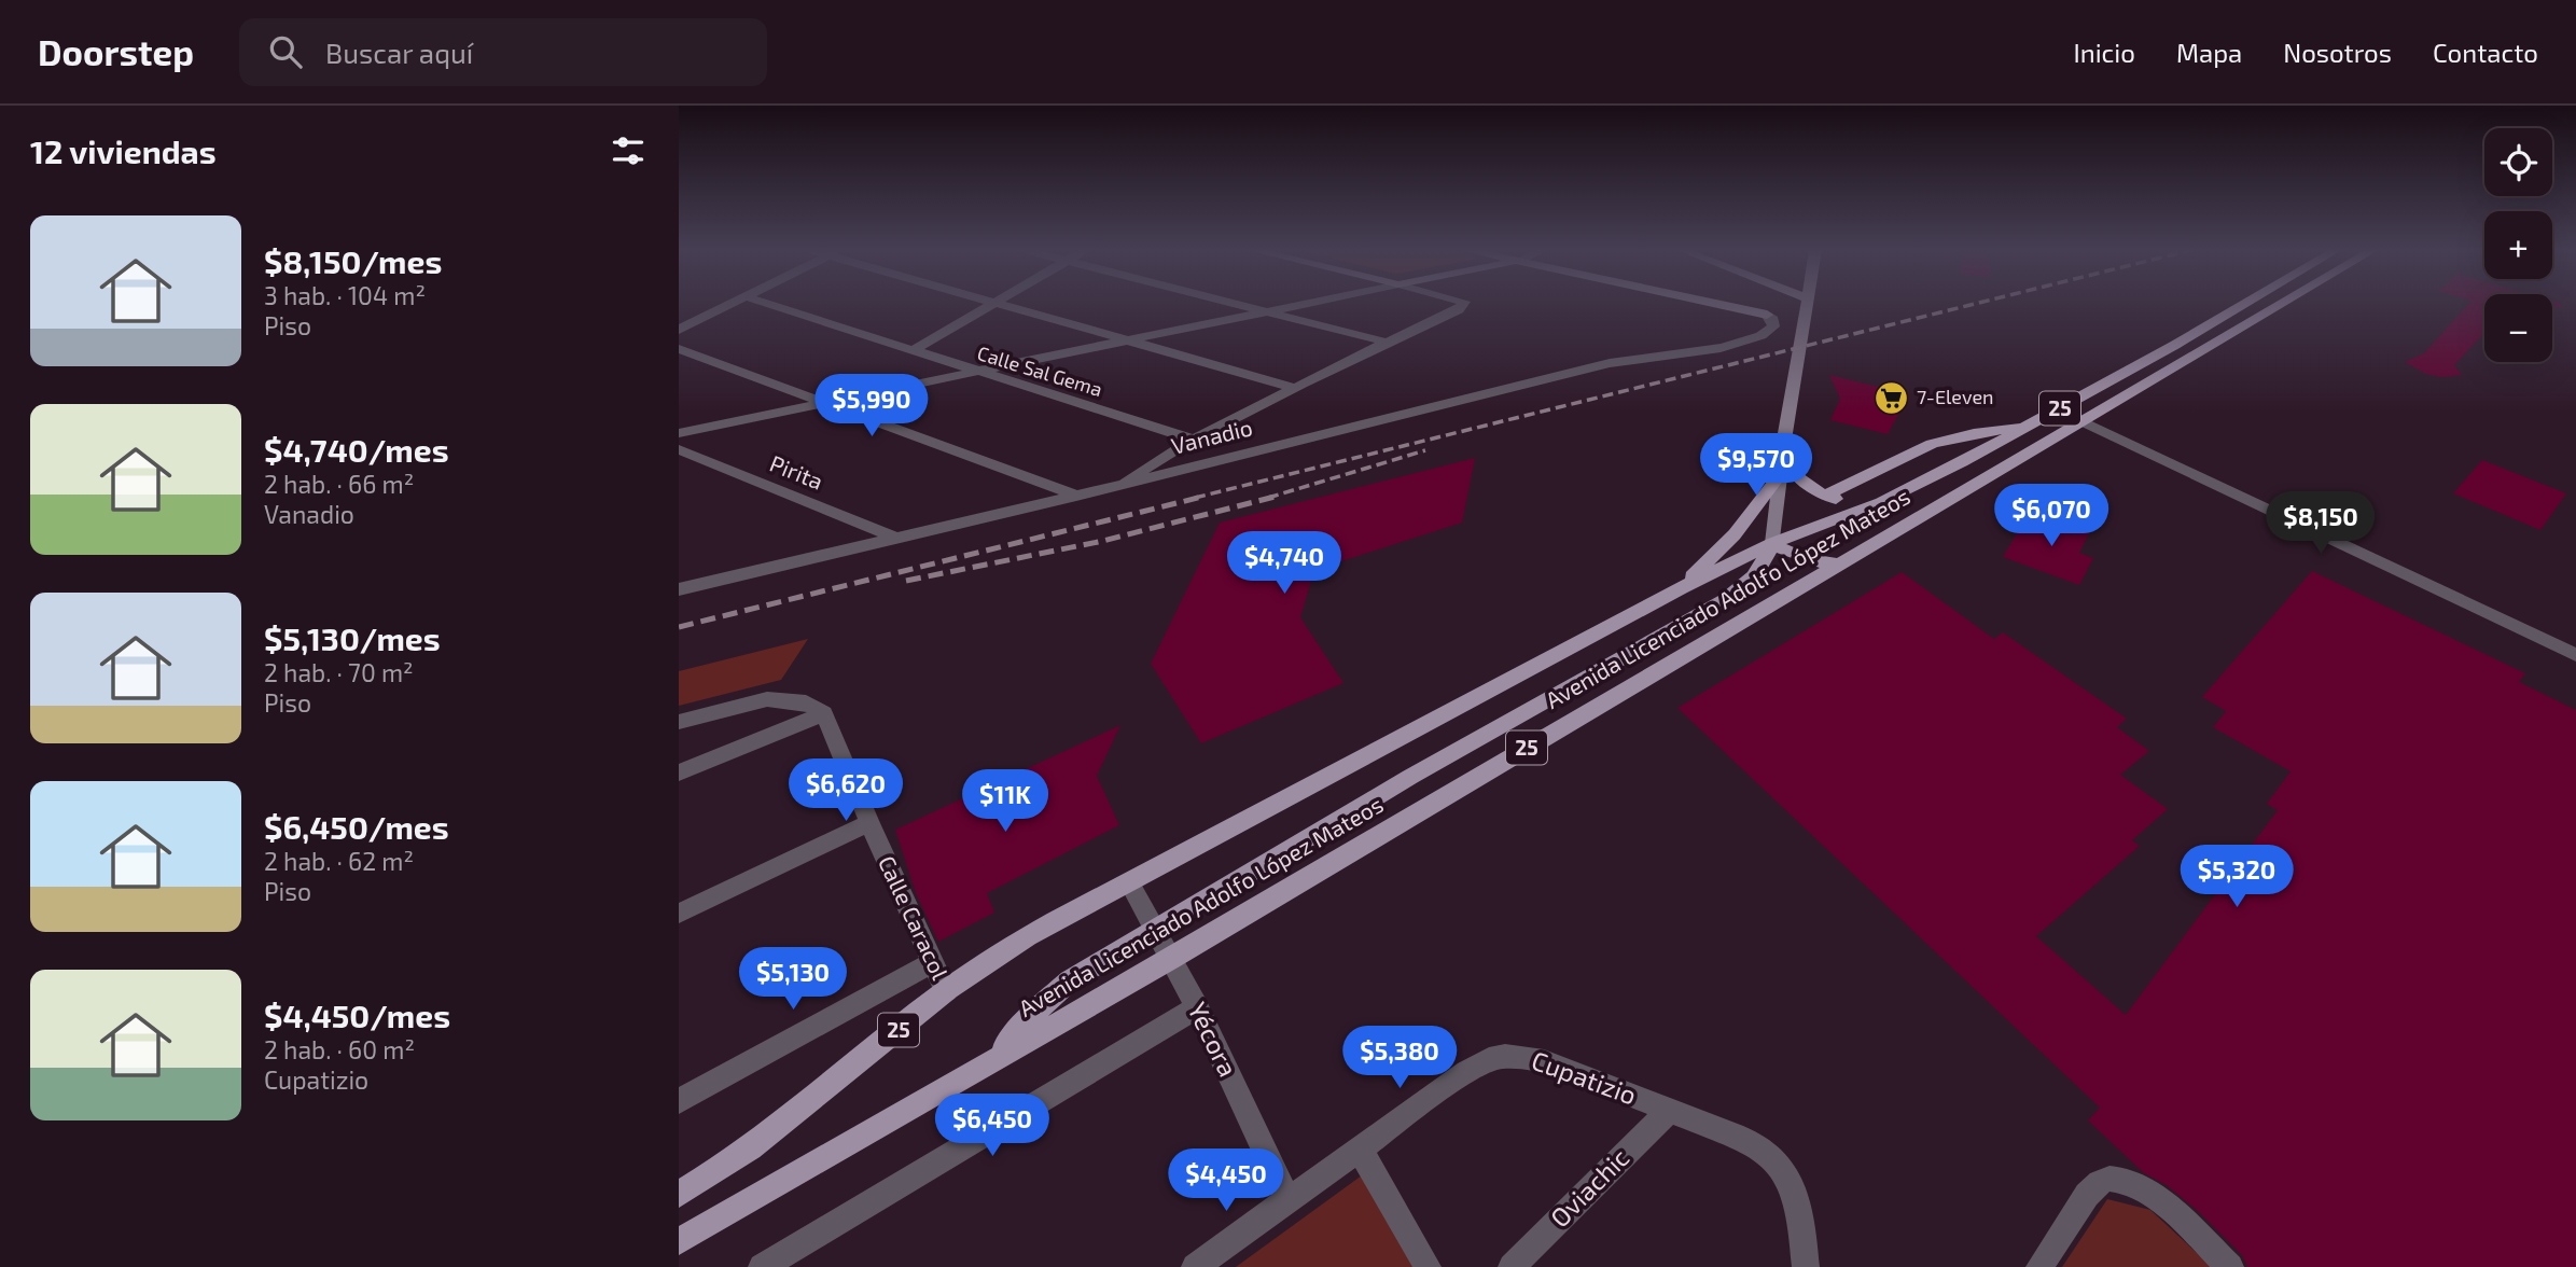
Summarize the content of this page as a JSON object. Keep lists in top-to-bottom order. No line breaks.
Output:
{"streets":{"main road":["25","Avenida Licenciado Adolfo López Mateos"],"street":["Calle Sal Gema","Vanadio","Pirita","Calle Caracol","Yécora","Cupatizio","Oviachic"]},"crossings":[["Vanadio","Pirita"],["Avenida Licenciado Adolfo López Mateos","Calle Caracol"],["Avenida Licenciado Adolfo López Mateos","Yécora"],["Yécora","Cupatizio"],["Cupatizio","Oviachic"]],"places":{"supermarket":["7-Eleven"]},"page":{"header":"Doorstep","search":"Buscar aquí","nav":["Inicio","Mapa","Nosotros","Contacto"],"heading":"12 viviendas","map_buttons":["+","−"],"list":[{"name":"$8,150/mes","note":"3 hab. · 104 m² · Piso"},{"name":"$4,740/mes","note":"2 hab. · 66 m² · Vanadio"},{"name":"$5,130/mes","note":"2 hab. · 70 m² · Piso"},{"name":"$6,450/mes","note":"2 hab. · 62 m² · Piso"},{"name":"$4,450/mes","note":"2 hab. · 60 m² · Cupatizio"}],"price":["$5,990","$9,570","$6,070","$8,150","$4,740","$6,620","$11K","$5,320","$5,130","$5,380","$6,450","$4,450"]}}
